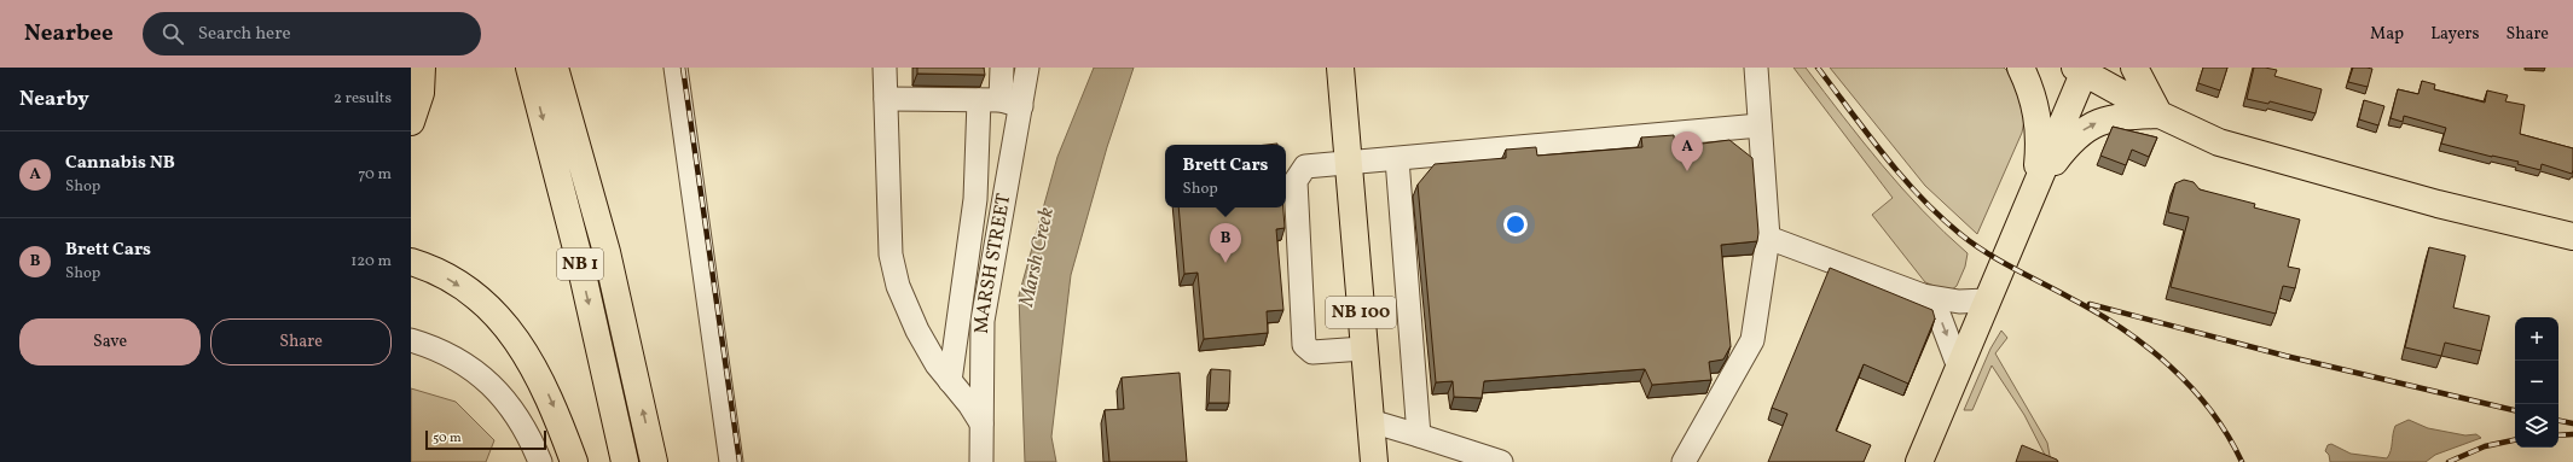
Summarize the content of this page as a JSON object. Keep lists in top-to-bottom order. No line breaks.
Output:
{"streets":{"main road":["NB 1","NB 100"],"street":["MARSH STREET"]},"water":["Marsh Creek"],"scale_bar":"50 m","page":{"header":"Nearbee","search":"Search here","nav":["Map","Layers","Share"],"heading":["Nearby","2 results"],"list":[{"mark":"A","name":"Cannabis NB","note":"Shop","value":"70 m"},{"mark":"B","name":"Brett Cars","note":"Shop","value":"120 m"}],"pins":["A","B"],"popup":["Brett Cars","Shop"],"buttons":["Save","Share"],"map_buttons":["+","−"],"scale":"50 m"}}
